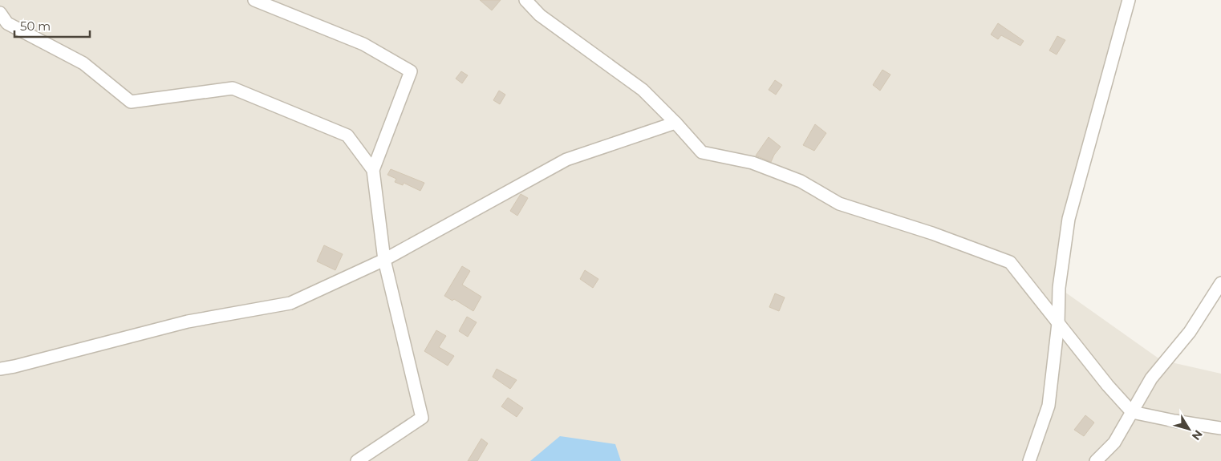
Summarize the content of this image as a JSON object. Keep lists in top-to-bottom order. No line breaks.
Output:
{"scale_bar":"50 m","north":"bottom right"}
